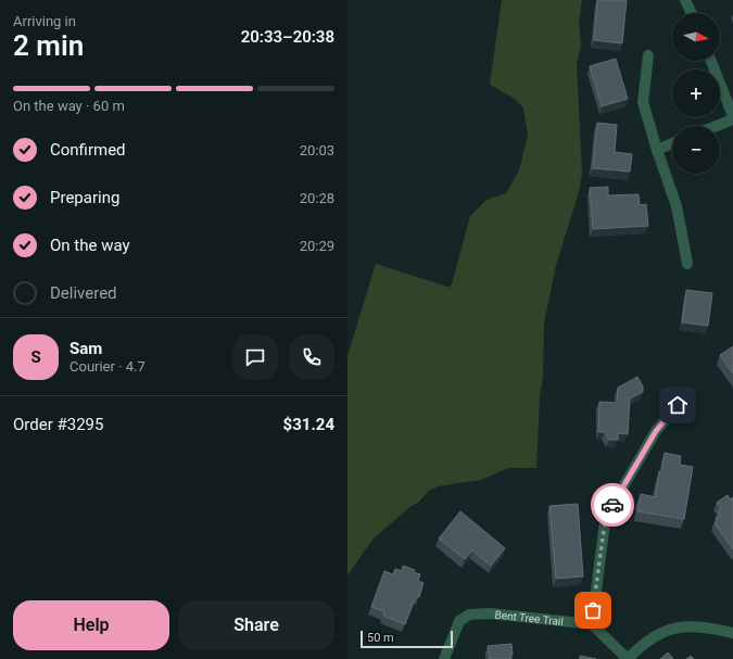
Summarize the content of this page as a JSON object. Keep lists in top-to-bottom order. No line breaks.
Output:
{"streets":{"street":["Bent Tree Trail"]},"scale_bar":"50 m","north":"right","page":{"heading":["2 min","Arriving in","20:33–20:38"],"panel":["Sam","Courier · 4.7","Order #3295","$31.24"],"map_buttons":["+","−"],"bar":"On the way · 60 m","list":[["Confirmed","20:03"],["Preparing","20:28"],["On the way","20:29"],"Delivered"],"round":"S","buttons":["Help","Share"],"scale":"50 m"}}
